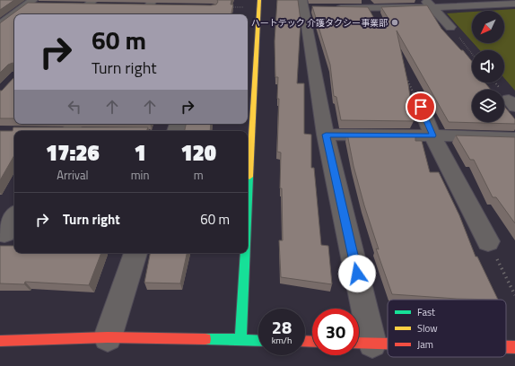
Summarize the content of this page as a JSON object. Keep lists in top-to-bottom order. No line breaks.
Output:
{"places":["ハートテック 介護タクシー事業部"],"legend":["Fast","Slow","Jam"],"north":"bottom left","page":{"turn":["60 m","Turn right"],"eta":["17:26","Arrival","1","min","120","m"],"list":[{"name":"Turn right","value":"60 m"}],"speed":"28 km/h","limit":"30"}}
